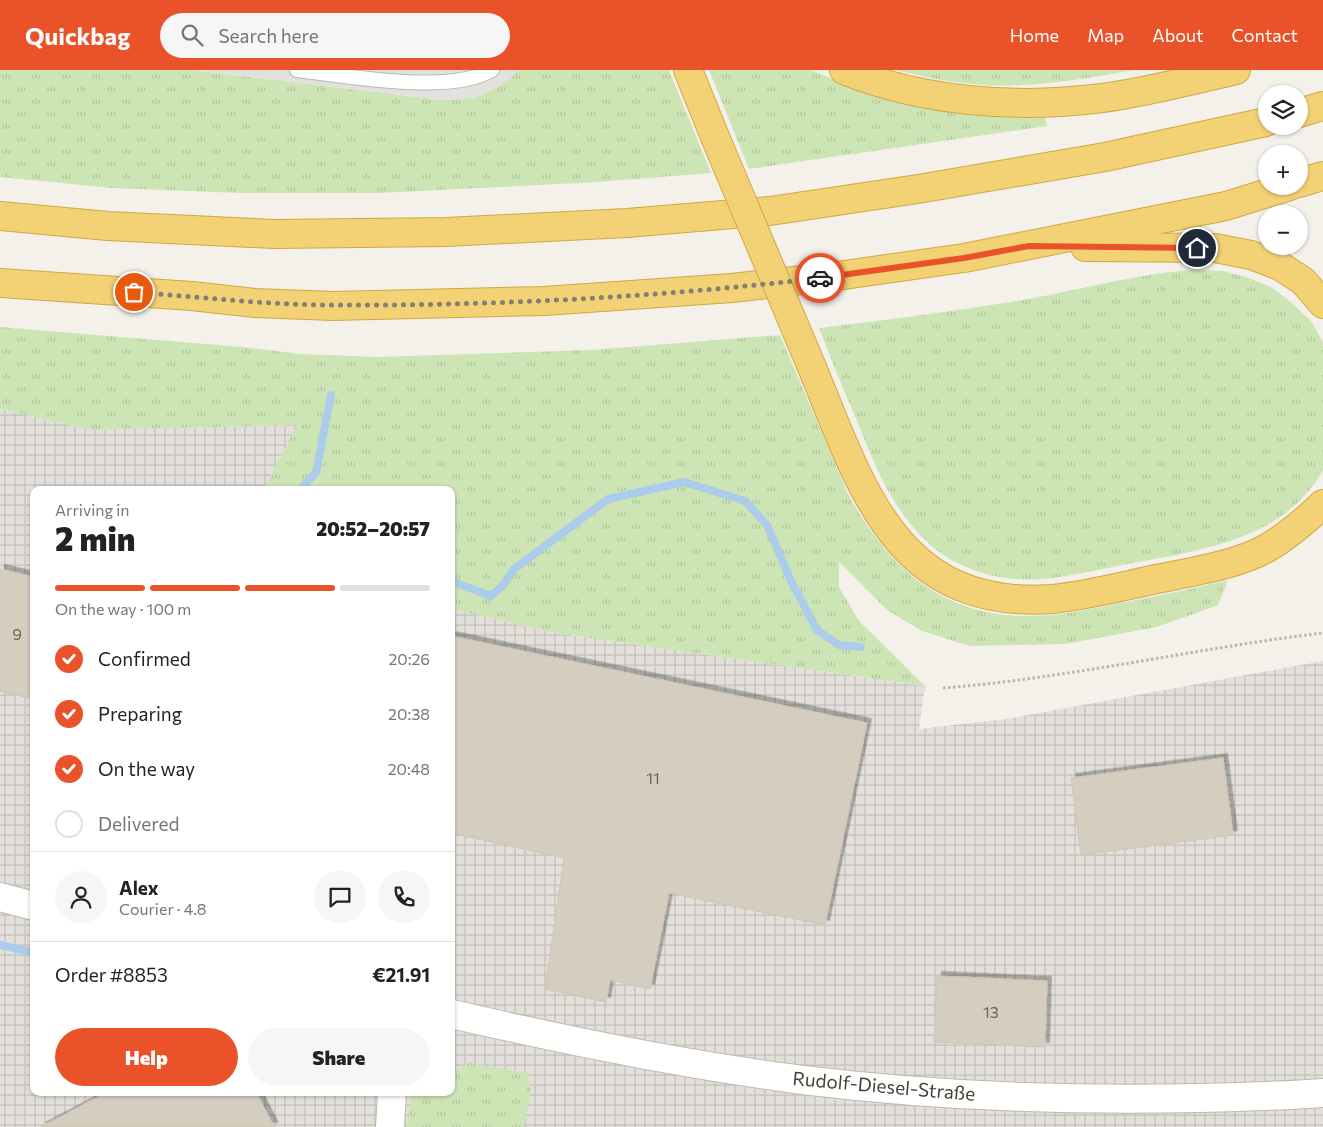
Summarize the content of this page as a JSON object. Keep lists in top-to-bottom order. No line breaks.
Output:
{"streets":{"street":["Rudolf-Diesel-Straße"]},"house_numbers":["9","11","13"],"page":{"header":"Quickbag","search":"Search here","nav":["Home","Map","About","Contact"],"map_buttons":["+","−"],"heading":["2 min","Arriving in","20:52–20:57"],"panel":["Alex","Courier · 4.8","Order #8853","€21.91"],"bar":"On the way · 100 m","list":[["Confirmed","20:26"],["Preparing","20:38"],["On the way","20:48"],"Delivered"],"buttons":["Help","Share"]}}
